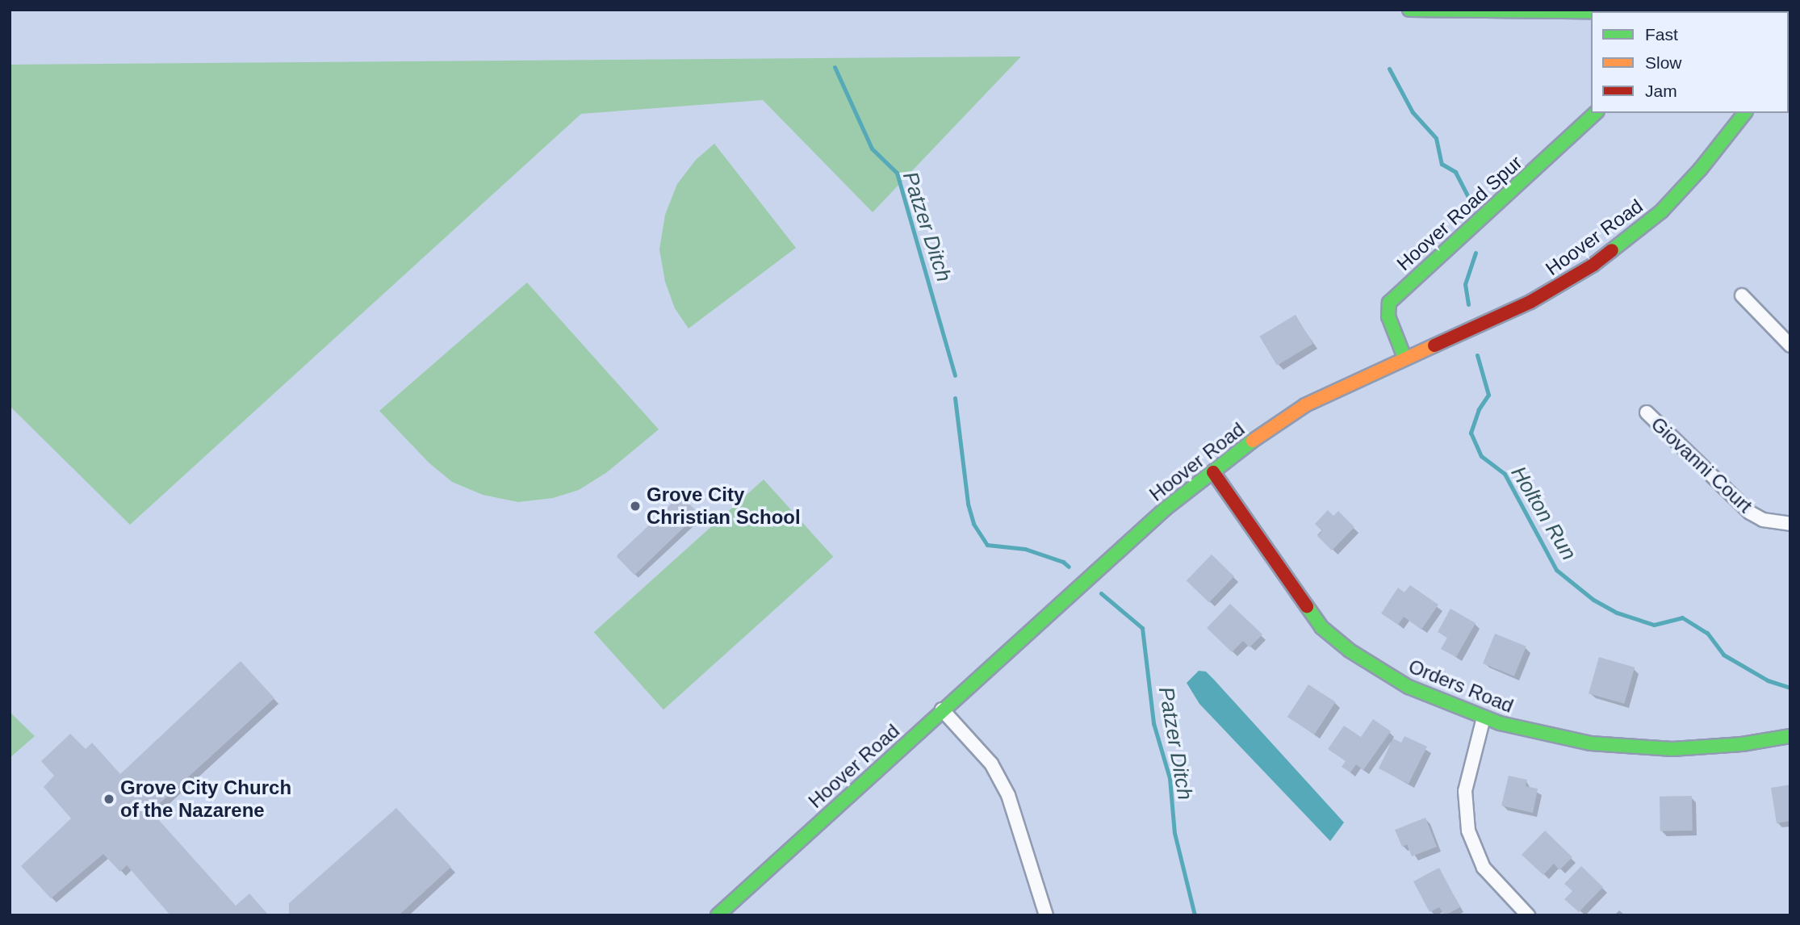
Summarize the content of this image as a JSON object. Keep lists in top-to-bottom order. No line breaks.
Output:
{"streets":{"main road":["Hoover Road Spur","Hoover Road","Orders Road"],"street":["Giovanni Court"]},"crossings":[["Hoover Road Spur","Hoover Road"],["Hoover Road","Orders Road"]],"water":["Patzer Ditch","Holton Run"],"places":["Grove City Christian School","Grove City Church of the Nazarene"],"legend":["Fast","Slow","Jam"]}
